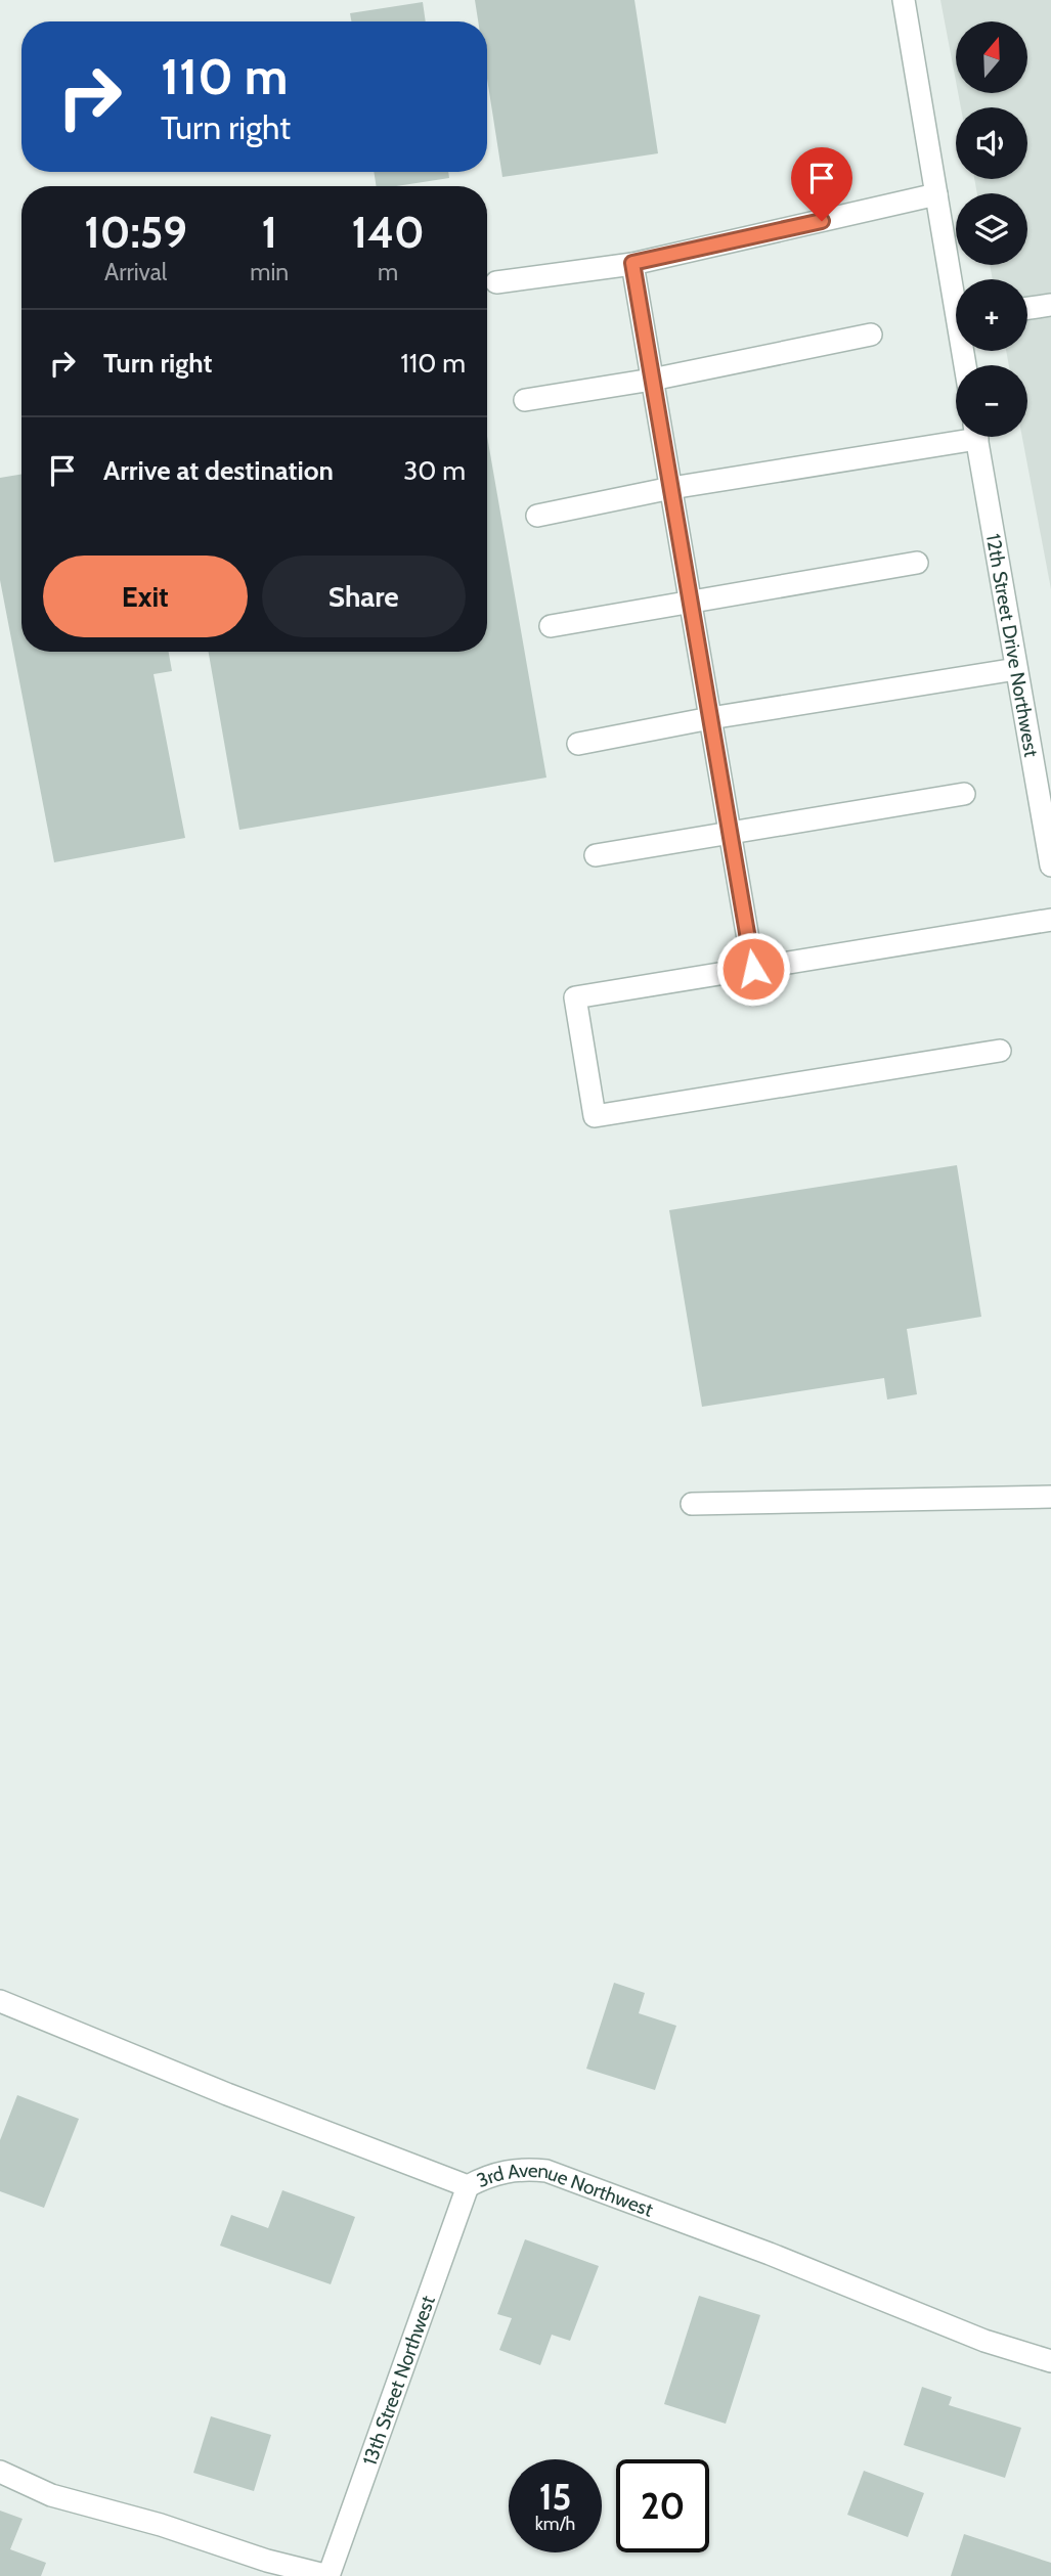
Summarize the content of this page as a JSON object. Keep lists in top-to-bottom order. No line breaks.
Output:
{"streets":{"street":["12th Street Drive Northwest","3rd Avenue Northwest","13th Street Northwest"]},"crossings":[["3rd Avenue Northwest","13th Street Northwest"]],"north":"top","page":{"map_buttons":["+","−"],"turn":["110 m","Turn right"],"eta":["10:59","Arrival","1","min","140","m"],"list":[{"name":"Turn right","value":"110 m"},{"name":"Arrive at destination","value":"30 m"}],"buttons":["Exit","Share"],"speed":"15 km/h","limit":"20"}}
